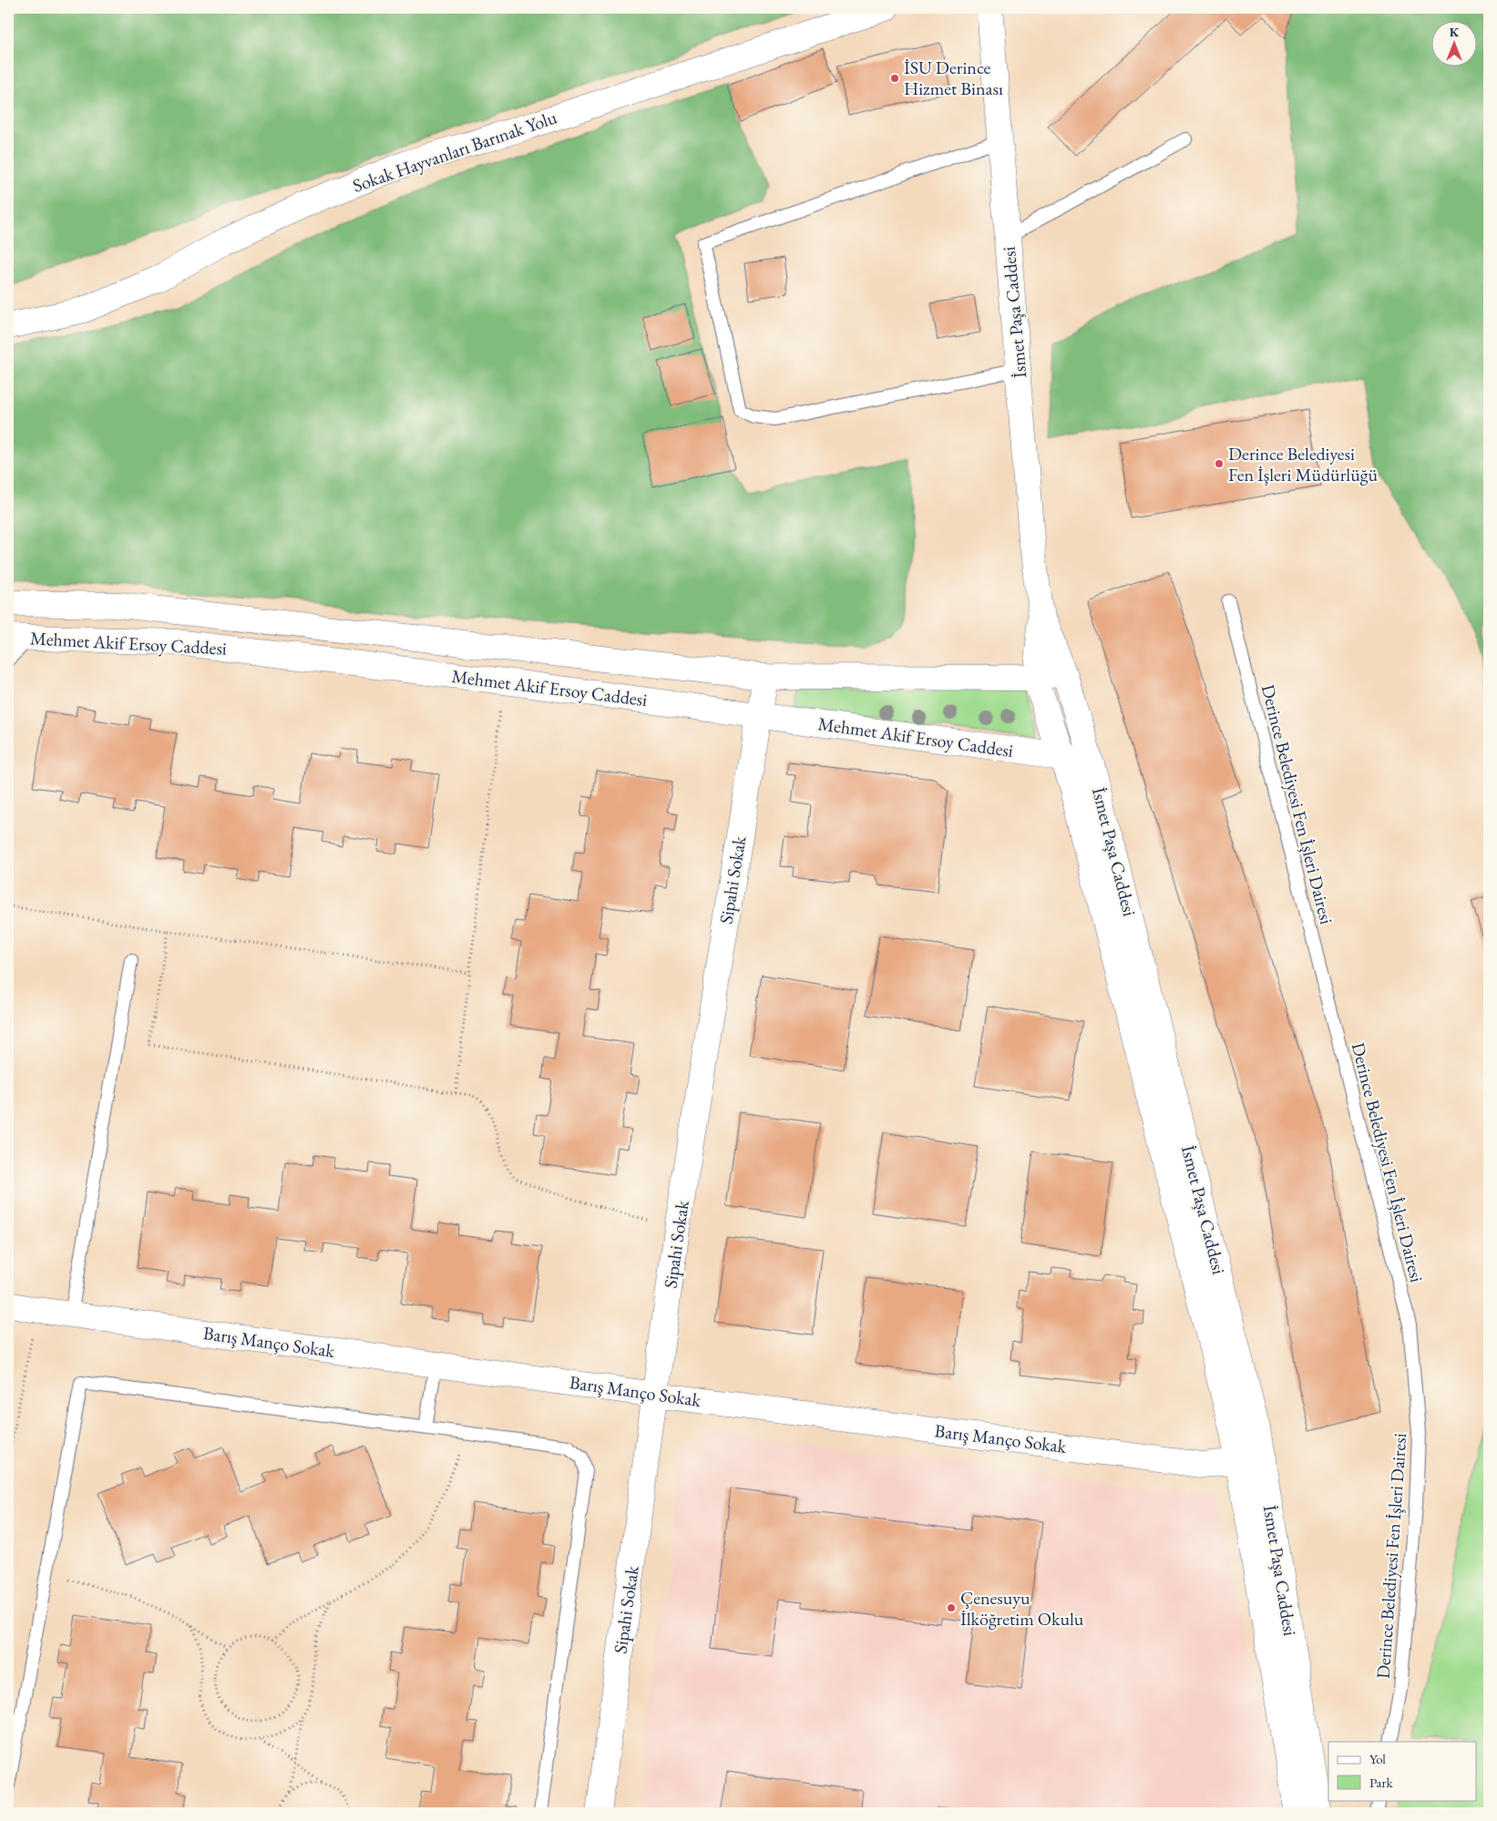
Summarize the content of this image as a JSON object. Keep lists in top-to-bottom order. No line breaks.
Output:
{"streets":{"street":["Sokak Hayvanları Barınak Yolu","İsmet Paşa Caddesi","Mehmet Akif Ersoy Caddesi","Sipahi Sokak","Barış Manço Sokak"],"lane":["Derince Belediyesi Fen İşleri Dairesi"]},"crossings":[["İsmet Paşa Caddesi","Mehmet Akif Ersoy Caddesi"],["İsmet Paşa Caddesi","Barış Manço Sokak"],["Mehmet Akif Ersoy Caddesi","Sipahi Sokak"],["Sipahi Sokak","Barış Manço Sokak"]],"places":["İSU Derince Hizmet Binası","Derince Belediyesi Fen İşleri Müdürlüğü","Çenesuyu İlköğretim Okulu"],"legend":["Yol","Park"],"north":"top"}
